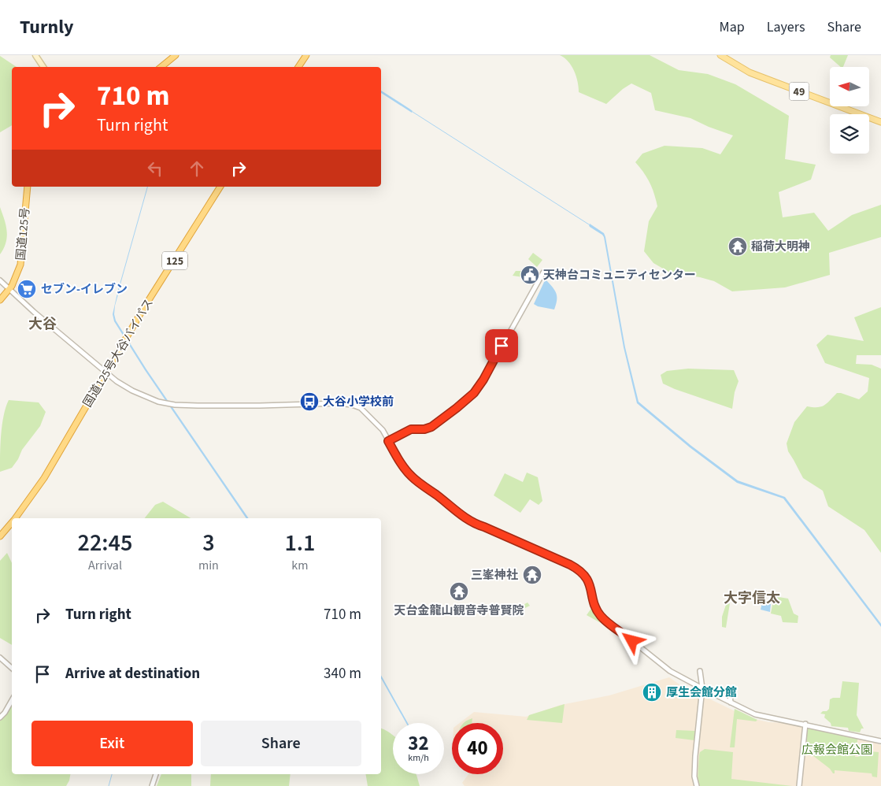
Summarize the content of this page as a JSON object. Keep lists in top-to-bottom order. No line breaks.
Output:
{"streets":{"highway":["国道125号","125","国道125号大谷バイパス"],"main road":["49"]},"districts":["大谷","大字信太"],"parks":["広報会館公園"],"places":{"temple":["稲荷大明神","三峯神社","天台金龍山観音寺普賢院"],"public building":["天神台コミュニティセンター"],"supermarket":["セブン-イレブン"],"bus stop":["大谷小学校前"],"building":["厚生会館分館"]},"north":"left","page":{"header":"Turnly","nav":["Map","Layers","Share"],"turn":["710 m","Turn right"],"eta":["22:45","Arrival","3","min","1.1","km"],"list":[{"name":"Turn right","value":"710 m"},{"name":"Arrive at destination","value":"340 m"}],"buttons":["Exit","Share"],"speed":"32 km/h","limit":"40"}}
